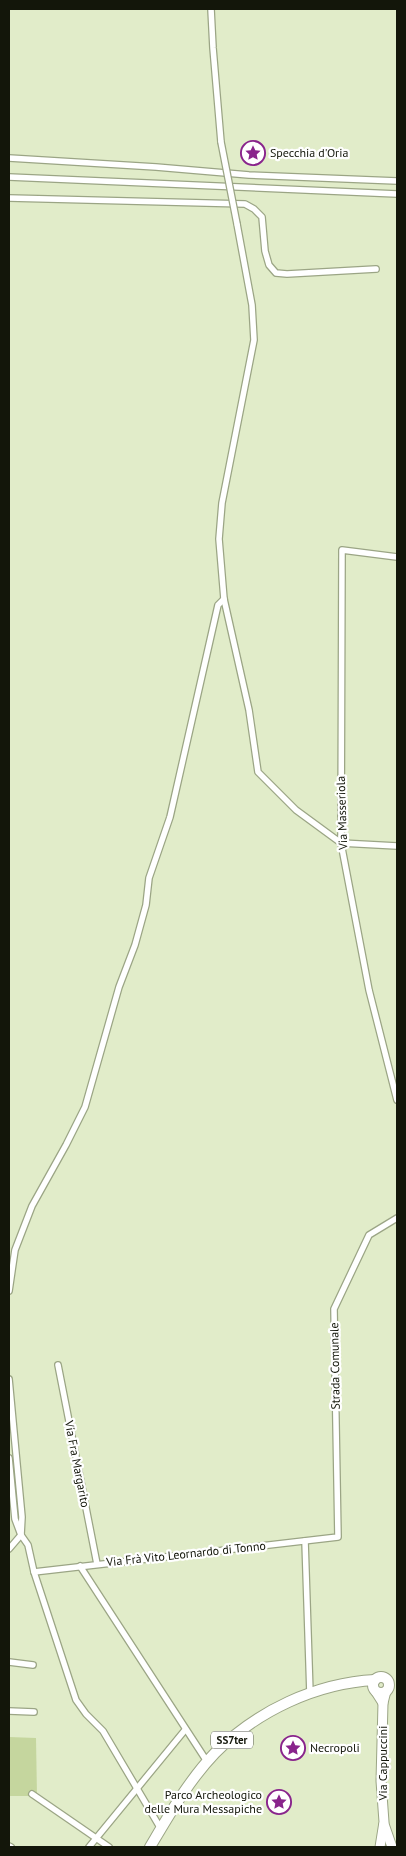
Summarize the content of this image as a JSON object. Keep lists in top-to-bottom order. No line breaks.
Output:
{"streets":{"main road":["SS7ter"],"street":["Via Masseriola","Strada Comunale","Via Fra Margarito","Via Frà Vito Leornardo di Tonno","Via Cappuccini"]},"crossings":[["Strada Comunale","Via Frà Vito Leornardo di Tonno"],["Via Fra Margarito","Via Frà Vito Leornardo di Tonno"],["SS7ter","Via Cappuccini"]],"places":{"place":["Specchia d'Oria","Necropoli","Parco Archeologico delle Mura Messapiche"]}}
